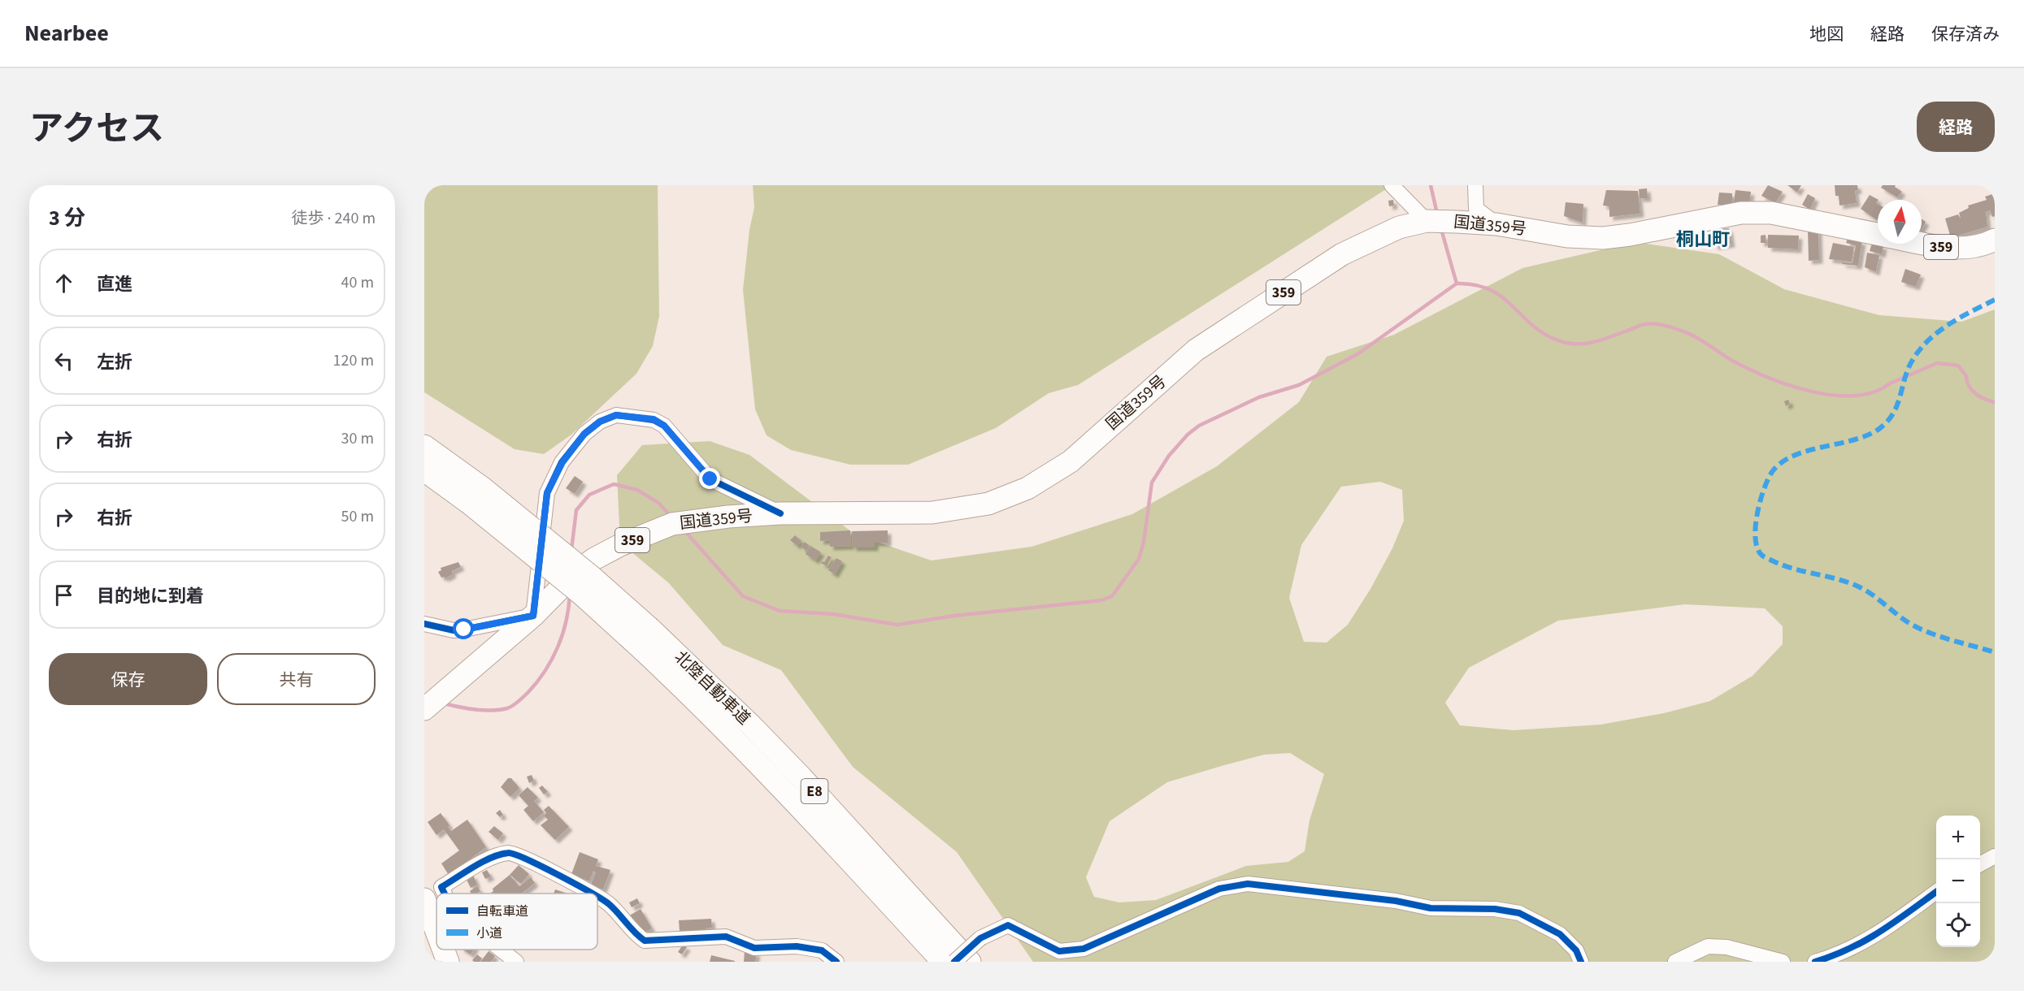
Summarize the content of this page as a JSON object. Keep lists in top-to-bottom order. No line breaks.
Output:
{"streets":{"highway":["国道359号","359","北陸自動車道","E8"]},"districts":["桐山町"],"legend":["自転車道","小道"],"north":"top","page":{"header":"Nearbee","nav":["地図","経路","保存済み"],"title":"アクセス","buttons":["経路",["保存","共有"]],"heading":["3 分","徒歩 · 240 m"],"list":[["直進","40 m"],["左折","120 m"],["右折","30 m"],["右折","50 m"],"目的地に到着"],"map_buttons":["+","−"]}}
